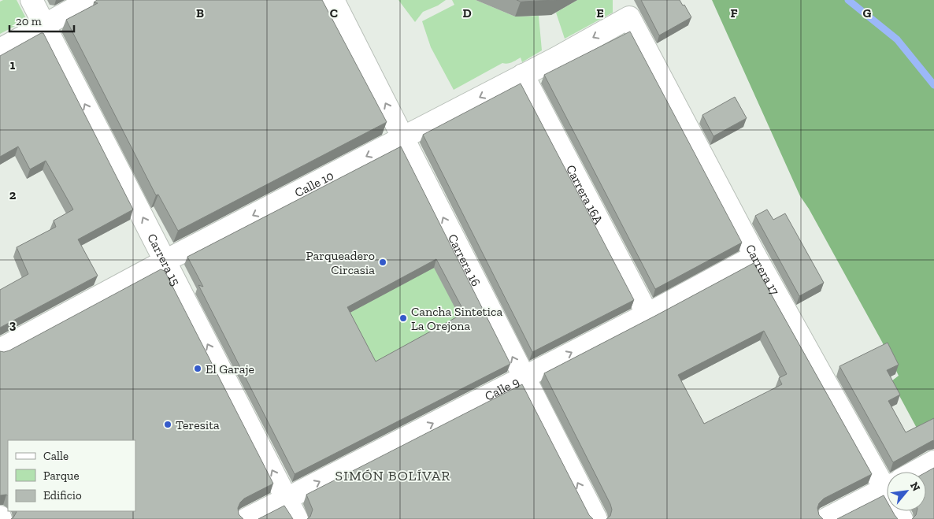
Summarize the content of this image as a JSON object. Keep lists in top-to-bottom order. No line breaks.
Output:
{"streets":{"street":["Calle 10","Carrera 16A","Carrera 15","Carrera 16","Carrera 17","Calle 9"]},"crossings":[["Calle 10","Carrera 16A"],["Calle 10","Carrera 15"],["Calle 10","Carrera 16"],["Calle 10","Carrera 17"],["Carrera 16A","Calle 9"],["Carrera 15","Calle 9"],["Carrera 16","Calle 9"],["Carrera 17","Calle 9"]],"one_way":["Calle 10","Carrera 15","Carrera 16","Calle 9"],"districts":["SIMÓN BOLÍVAR"],"places":["Parqueadero Circasia","Cancha Sintetica La Orejona","El Garaje","Teresita"],"legend":["Calle","Parque","Edificio"],"scale_bar":"20 m","north":"top right","grid":{"columns":["B","C","D","E","F","G"],"rows":["1","2","3"]}}
